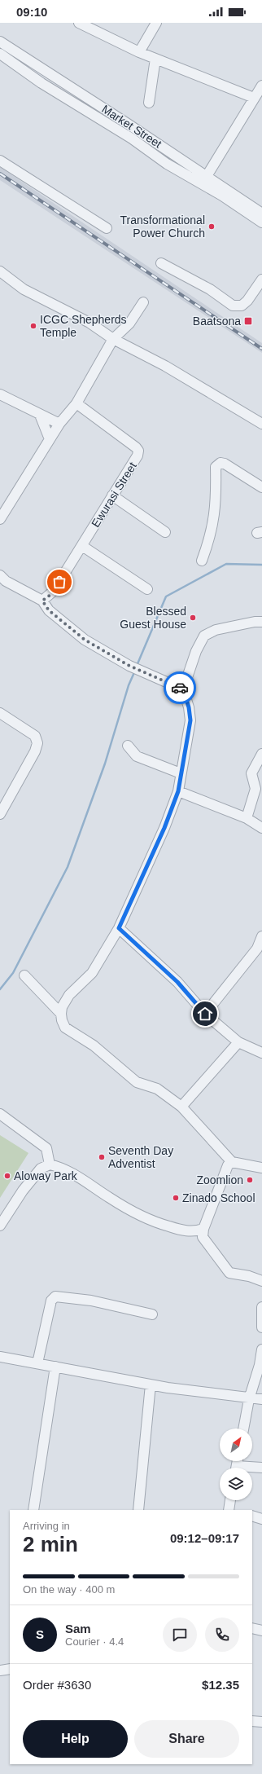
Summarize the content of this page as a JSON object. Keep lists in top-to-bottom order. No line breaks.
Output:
{"streets":{"street":["Market Street","Ewurasi Street"]},"places":{"other":["Transformational Power Church","ICGC Shepherds Temple","Blessed Guest House","Seventh Day Adventist","Aloway Park","Zoomlion","Zinado School"],"transit":["Baatsona"]},"north":"top right","page":{"status":"09:10","heading":["2 min","Arriving in","09:12–09:17"],"panel":["Sam","Courier · 4.4","Order #3630","$12.35"],"bar":"On the way · 400 m","round":"S","buttons":["Help","Share"]}}
